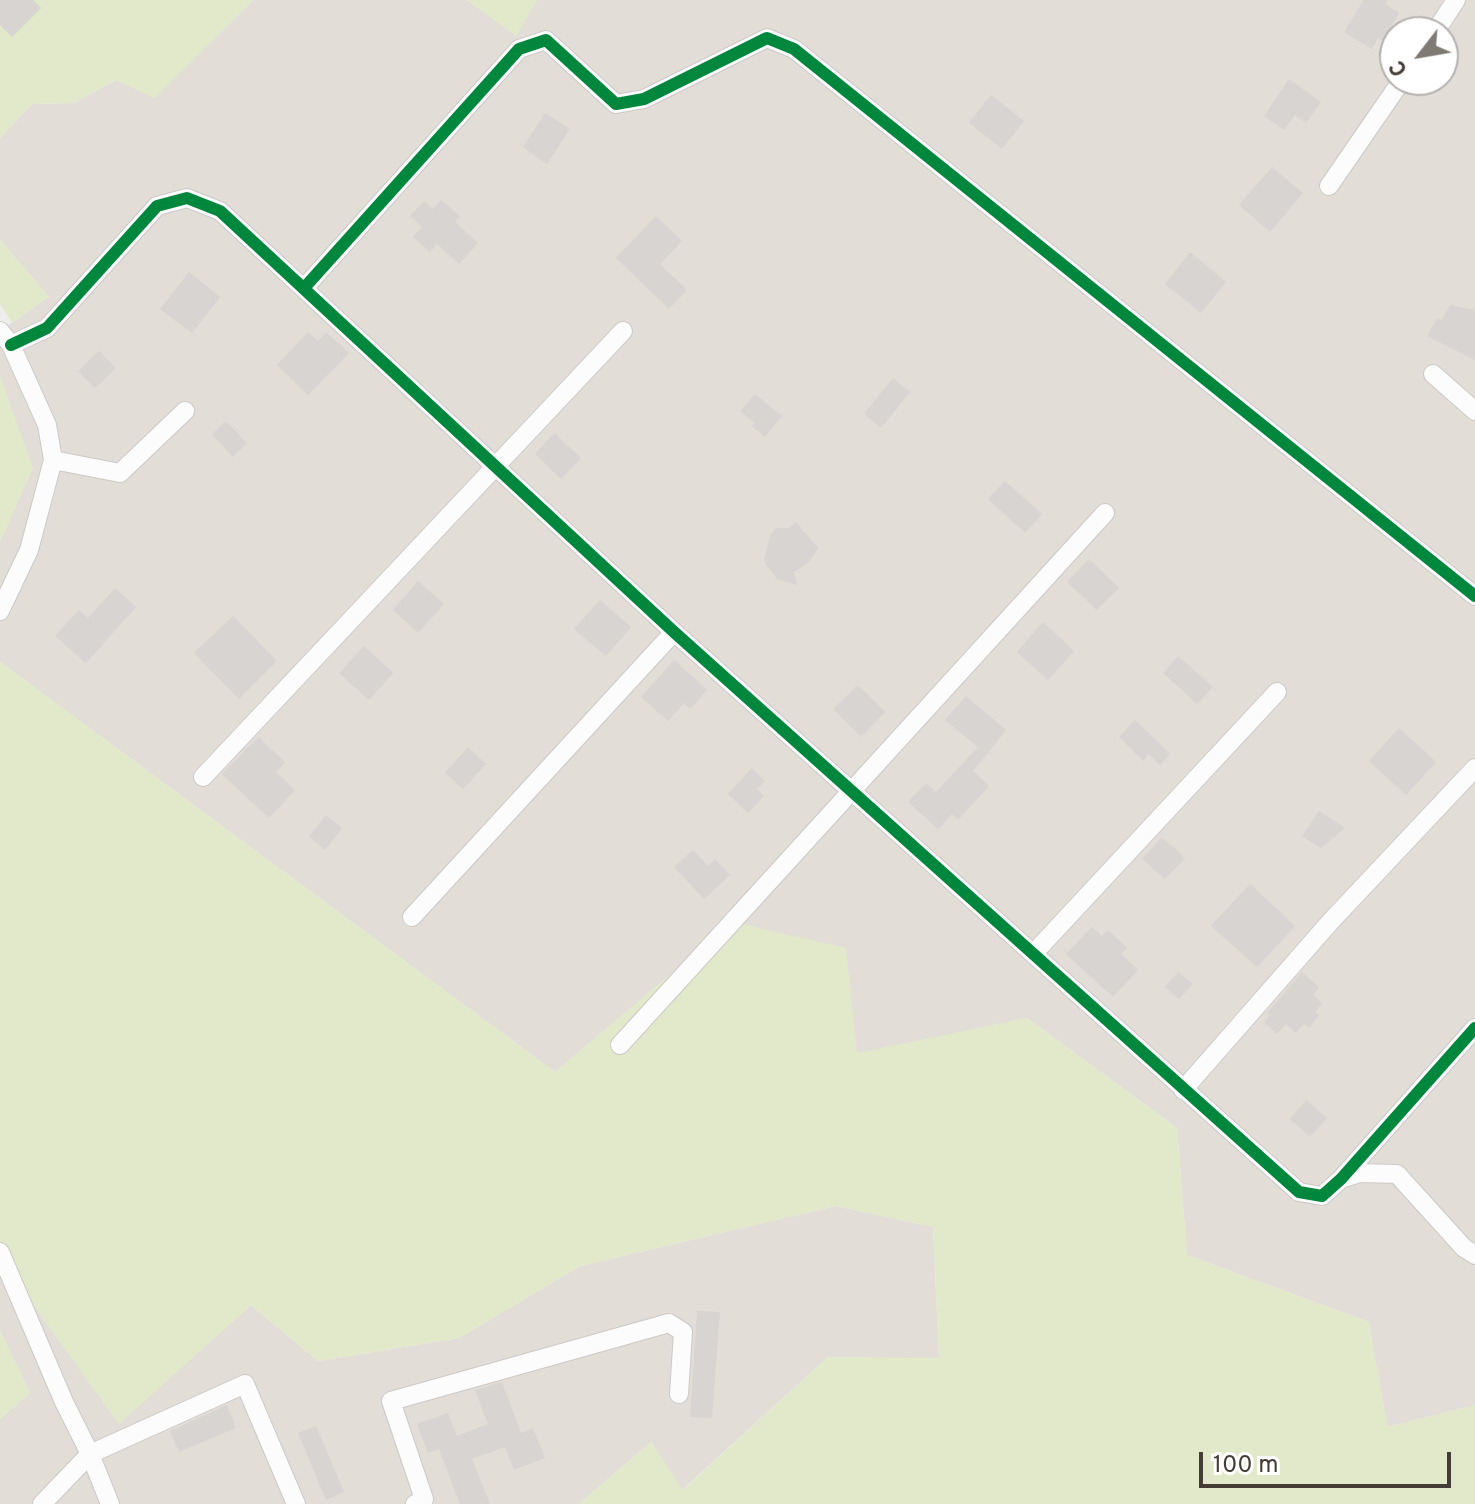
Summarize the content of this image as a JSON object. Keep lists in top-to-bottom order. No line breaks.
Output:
{"scale_bar":"100 m","north":"bottom left"}
